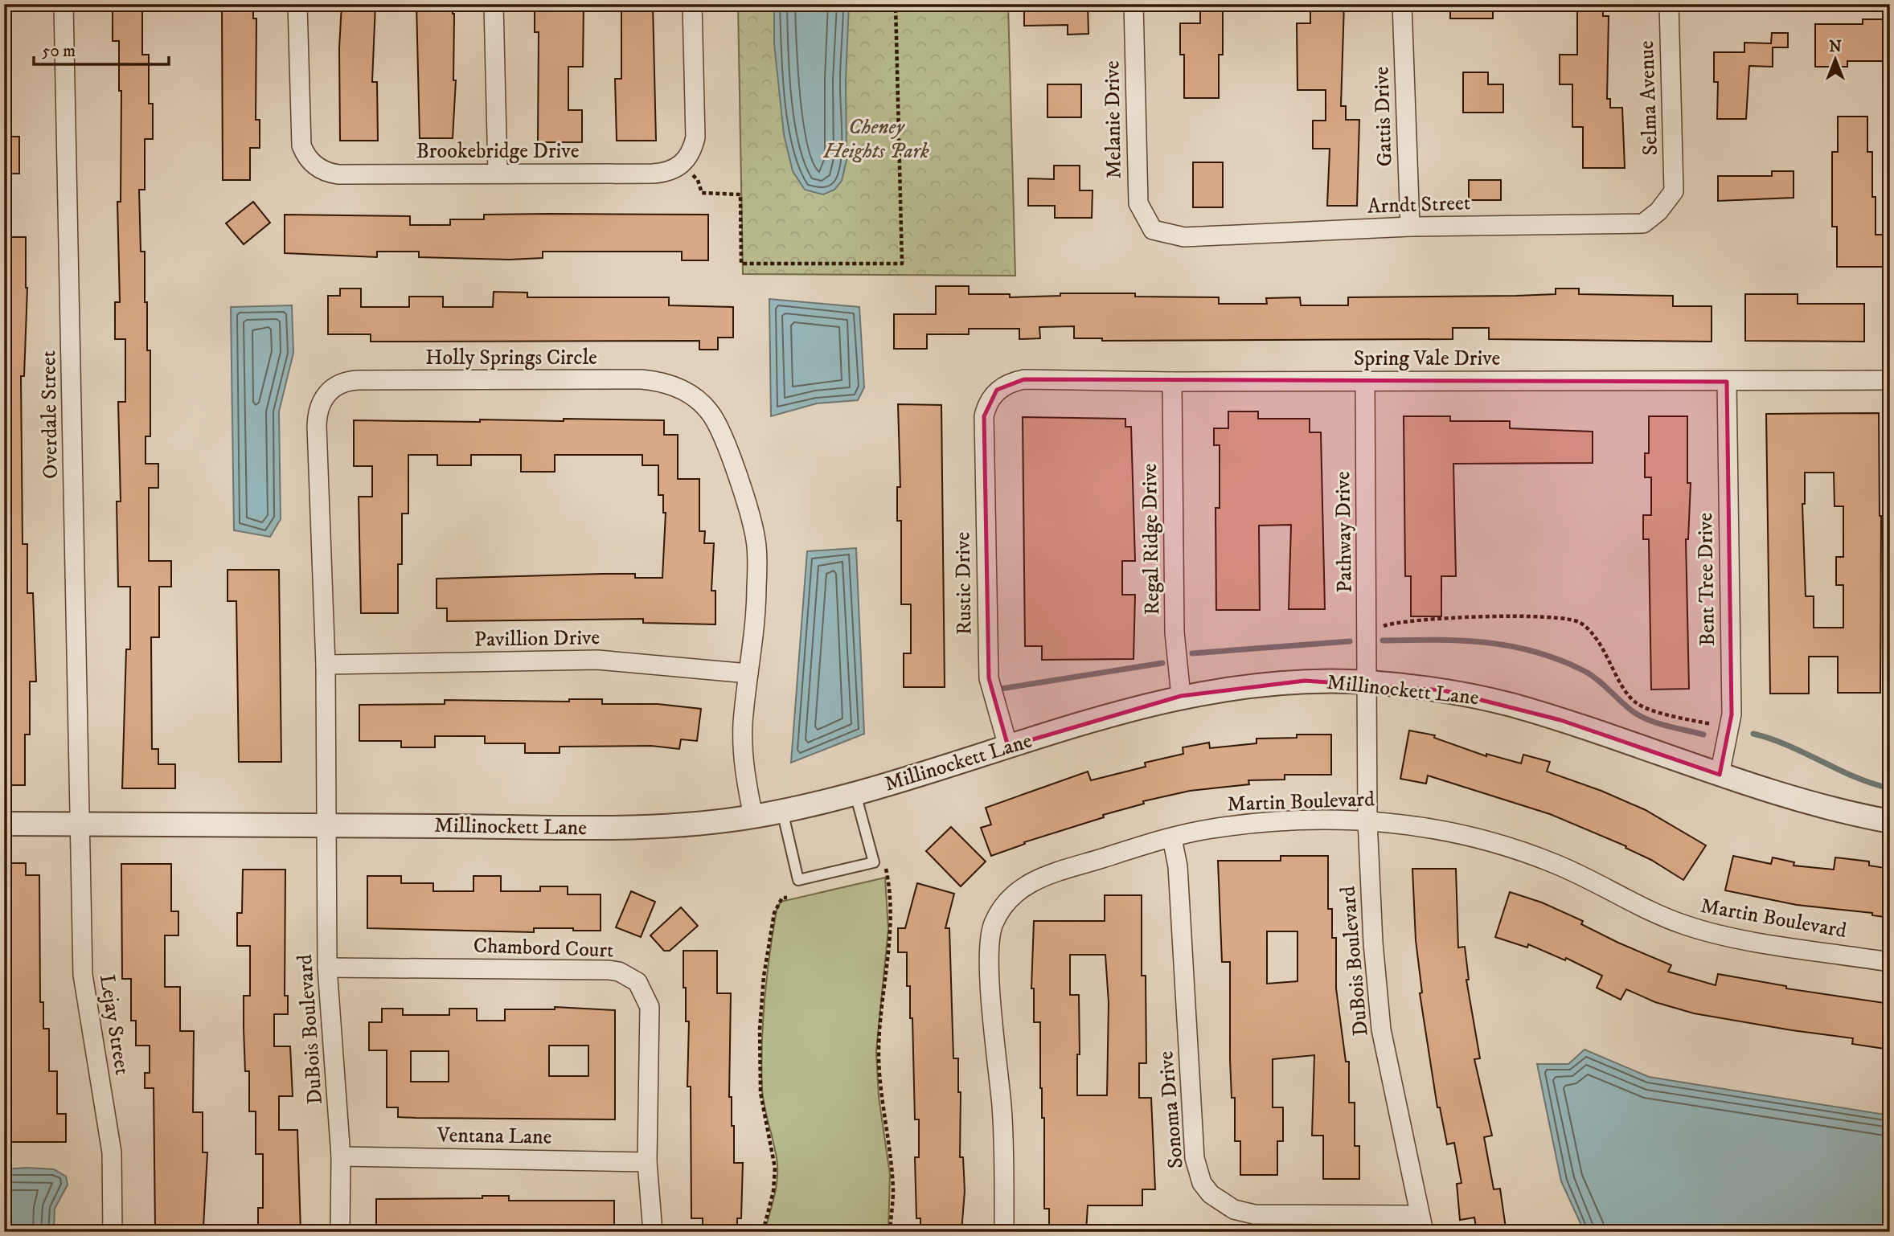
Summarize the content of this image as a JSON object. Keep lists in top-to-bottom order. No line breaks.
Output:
{"streets":{"street":["Selma Avenue","Gattis Drive","Melanie Drive","Brookebridge Drive","Arndt Street","Holly Springs Circle","Spring Vale Drive","Overdale Street","Pathway Drive","Regal Ridge Drive","Bent Tree Drive","Rustic Drive","Pavillion Drive","Millinockett Lane","Martin Boulevard","Chambord Court","DuBois Boulevard","Lejay Street","Sonoma Drive","Ventana Lane"]},"crossings":[["Selma Avenue","Arndt Street"],["Gattis Drive","Arndt Street"],["Melanie Drive","Arndt Street"],["Holly Springs Circle","Pavillion Drive"],["Holly Springs Circle","Millinockett Lane"],["Holly Springs Circle","DuBois Boulevard"],["Spring Vale Drive","Pathway Drive"],["Spring Vale Drive","Regal Ridge Drive"],["Spring Vale Drive","Bent Tree Drive"],["Spring Vale Drive","Rustic Drive"],["Overdale Street","Millinockett Lane"],["Overdale Street","Lejay Street"],["Pathway Drive","Millinockett Lane"],["Pathway Drive","DuBois Boulevard"],["Regal Ridge Drive","Millinockett Lane"],["Bent Tree Drive","Millinockett Lane"],["Rustic Drive","Millinockett Lane"],["Millinockett Lane","DuBois Boulevard"],["Millinockett Lane","Lejay Street"],["Martin Boulevard","DuBois Boulevard"],["Martin Boulevard","Sonoma Drive"],["Chambord Court","DuBois Boulevard"],["Chambord Court","Ventana Lane"],["DuBois Boulevard","Sonoma Drive"],["DuBois Boulevard","Ventana Lane"]],"parks":["Cheney Heights Park"],"scale_bar":"50 m","north":"top"}
